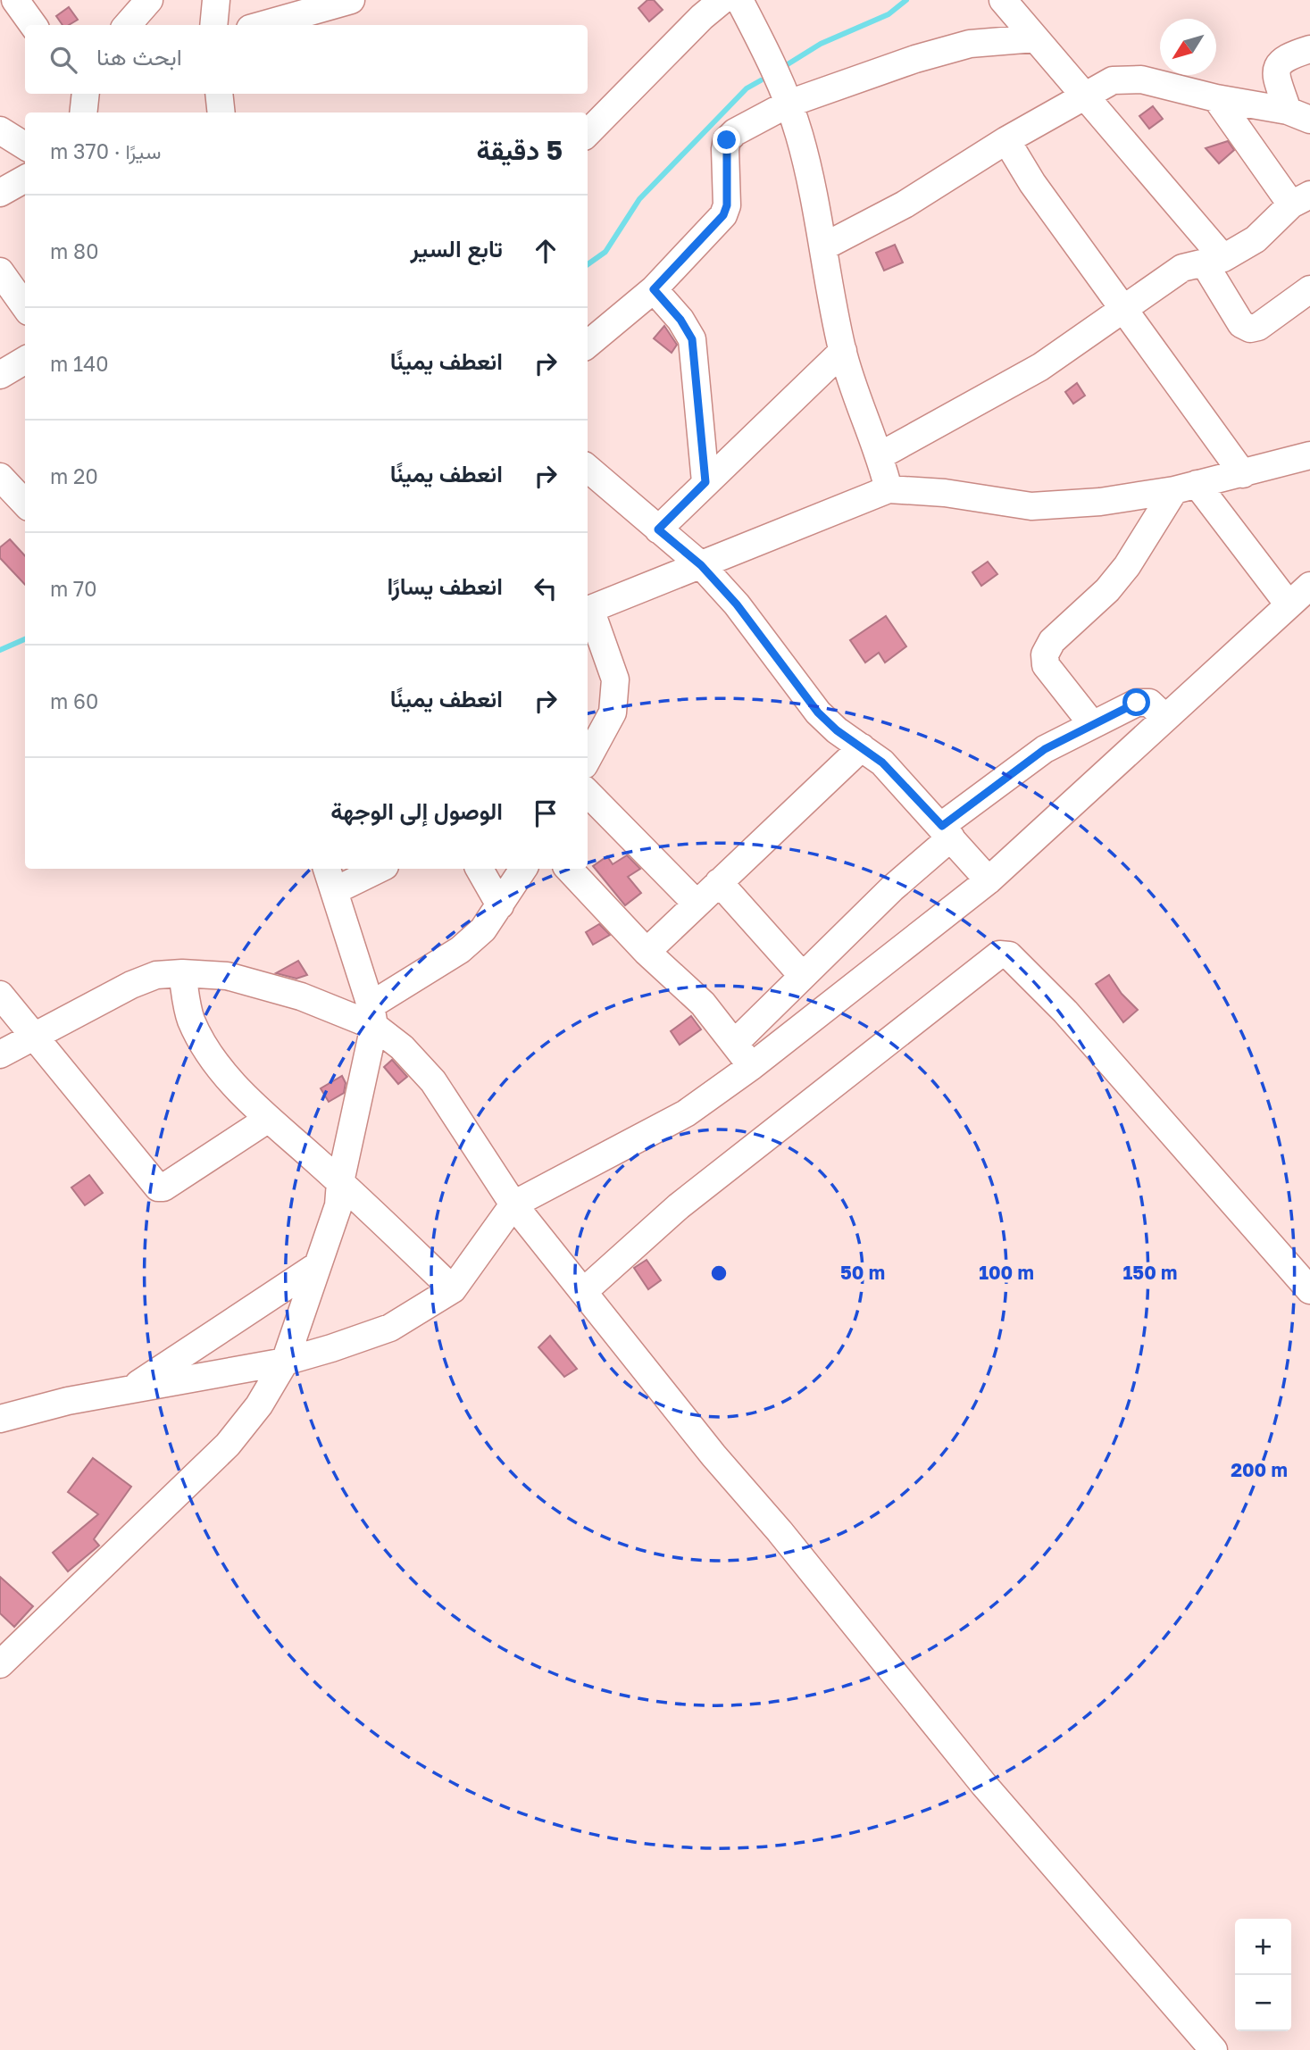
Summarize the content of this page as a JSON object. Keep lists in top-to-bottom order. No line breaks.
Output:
{"north":"bottom left","page":{"search":"ابحث هنا","heading":["5 دقيقة","سيرًا · 370 m"],"list":[["تابع السير","80 m"],["انعطف يمينًا","140 m"],["انعطف يمينًا","20 m"],["انعطف يسارًا","70 m"],["انعطف يمينًا","60 m"],"الوصول إلى الوجهة"],"map_buttons":["+","−"]},"rings":["50 m","100 m","150 m","200 m"]}
